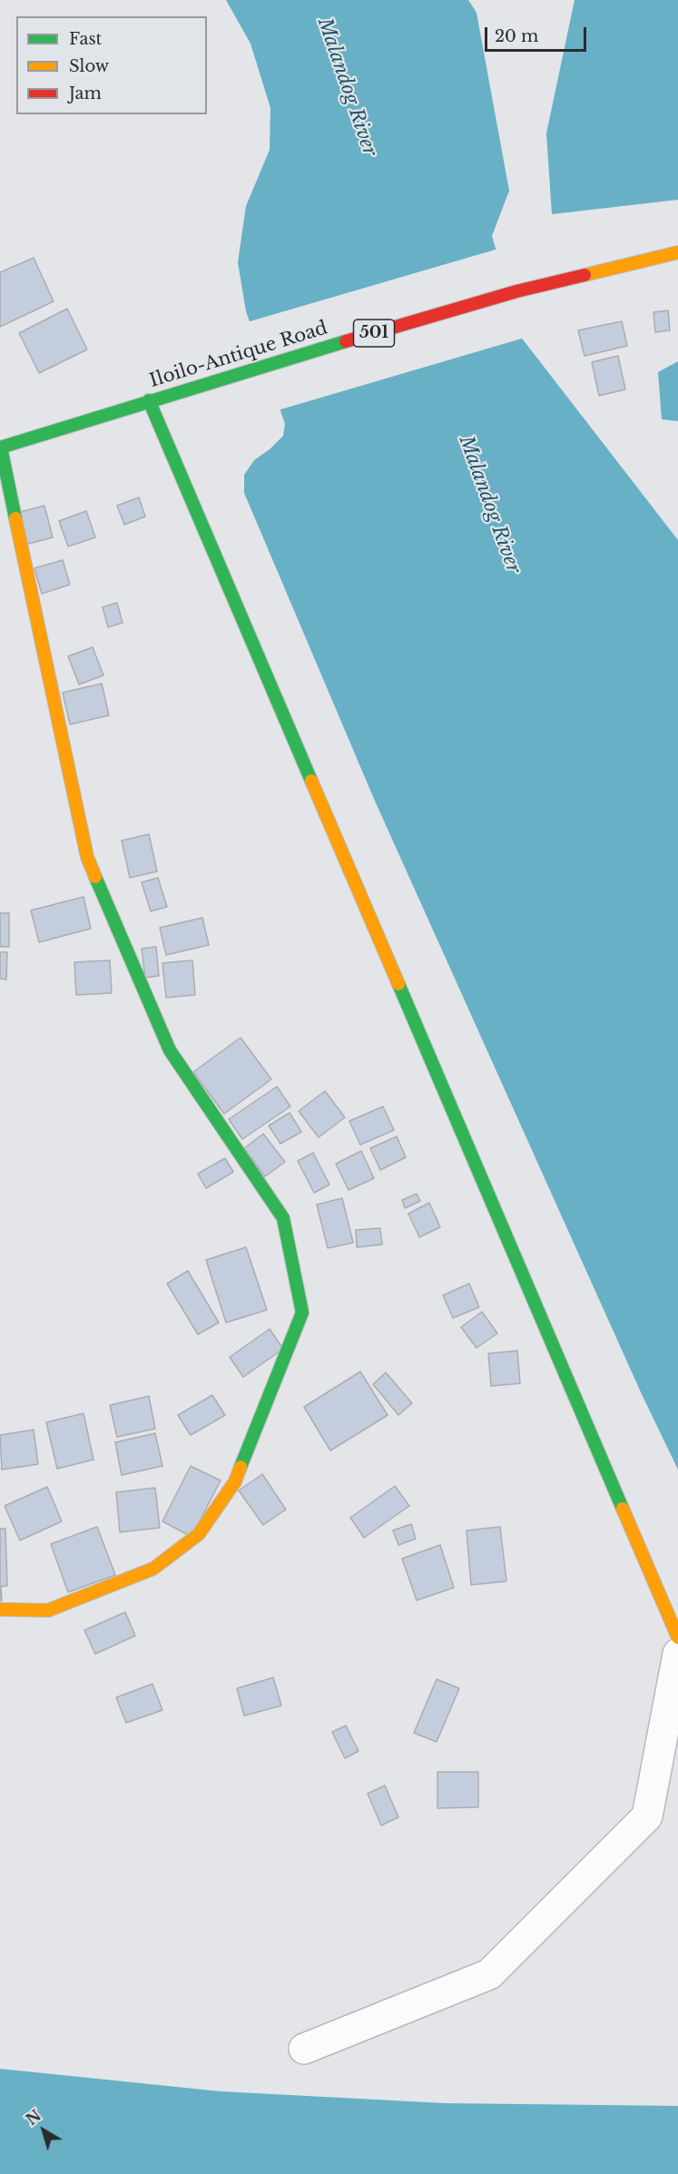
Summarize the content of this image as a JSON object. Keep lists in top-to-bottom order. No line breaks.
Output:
{"streets":{"street":["501","Iloilo-Antique Road"]},"water":["Malandog River"],"legend":["Fast","Slow","Jam"],"scale_bar":"20 m","north":"top left"}
